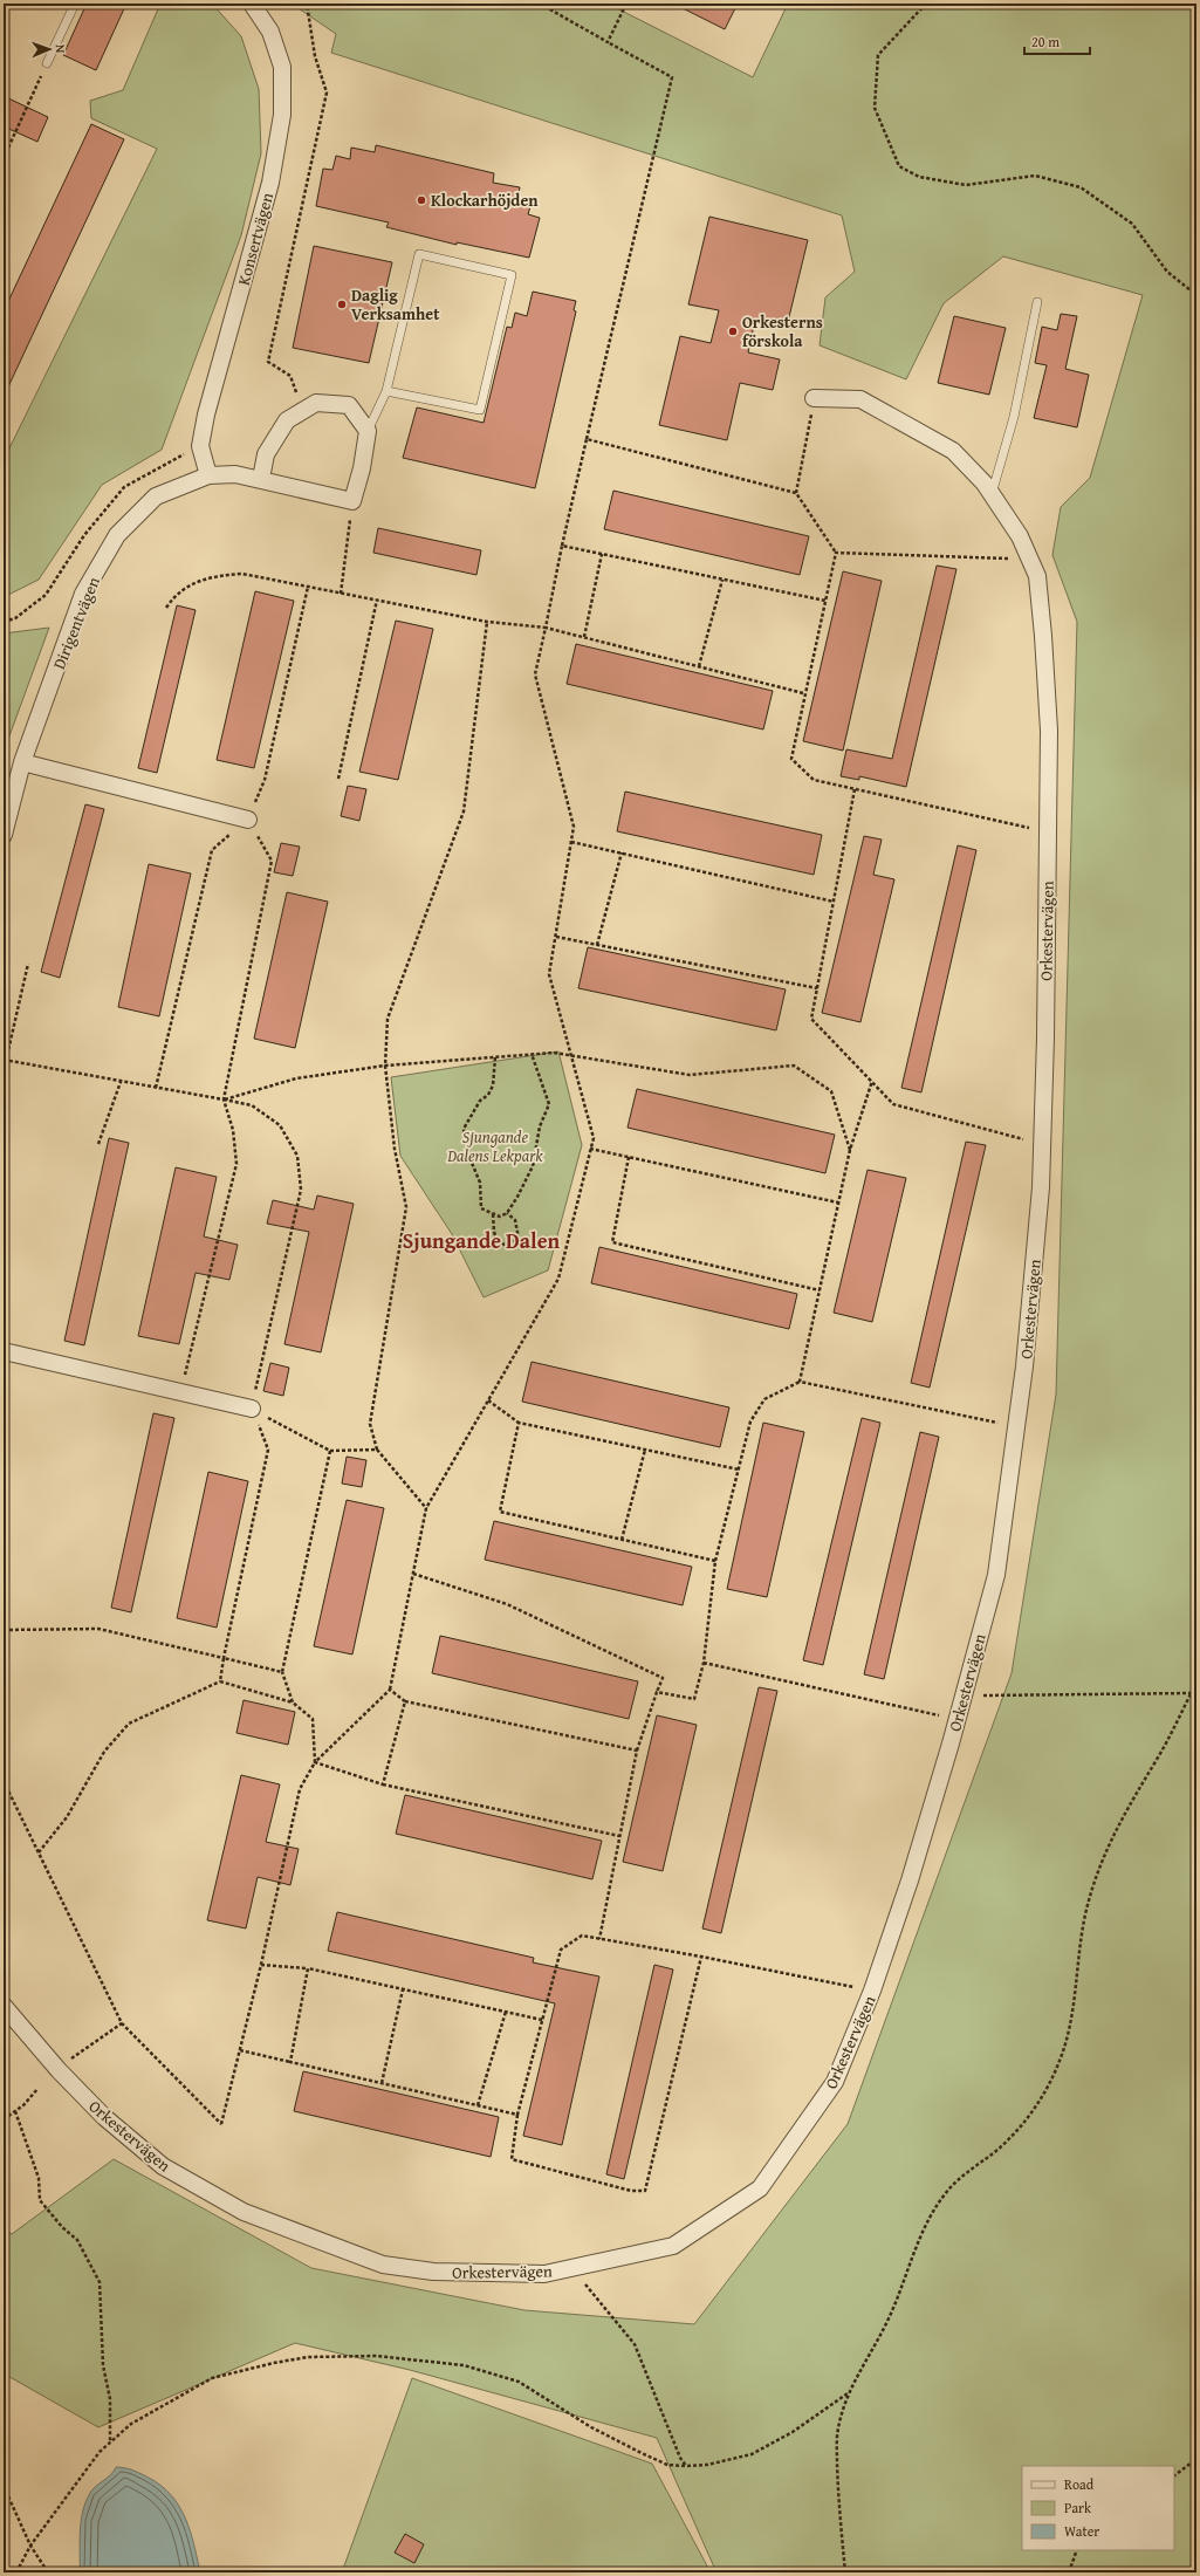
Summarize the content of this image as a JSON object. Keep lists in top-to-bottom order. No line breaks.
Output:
{"streets":{"street":["Konsertvägen","Dirigentvägen","Orkestervägen"]},"crossings":[["Konsertvägen","Dirigentvägen"]],"districts":["Sjungande Dalen"],"parks":["Sjungande Dalens Lekpark"],"places":["Klockarhöjden","Daglig Verksamhet","Orkesterns förskola"],"legend":["Road","Park","Water"],"scale_bar":"20 m","north":"right"}
